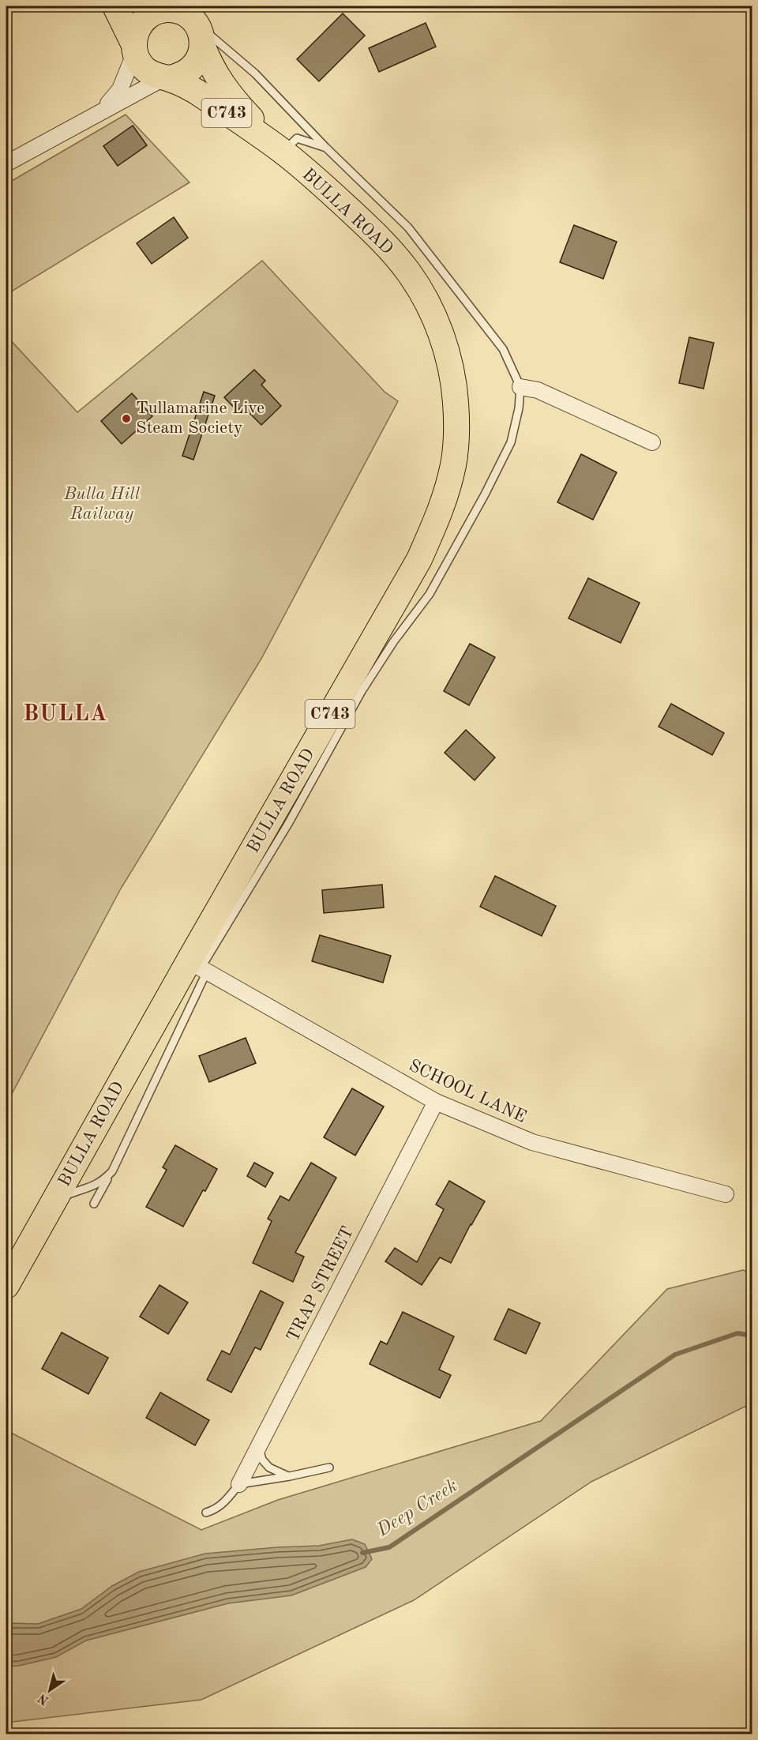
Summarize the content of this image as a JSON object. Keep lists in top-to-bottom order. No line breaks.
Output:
{"streets":{"main road":["C743","BULLA ROAD"],"street":["SCHOOL LANE","TRAP STREET"]},"crossings":[["C743","BULLA ROAD"],["BULLA ROAD","SCHOOL LANE"],["SCHOOL LANE","TRAP STREET"]],"districts":["BULLA"],"water":["Deep Creek"],"parks":["Bulla Hill Railway"],"places":["Tullamarine Live Steam Society"],"north":"bottom left"}
